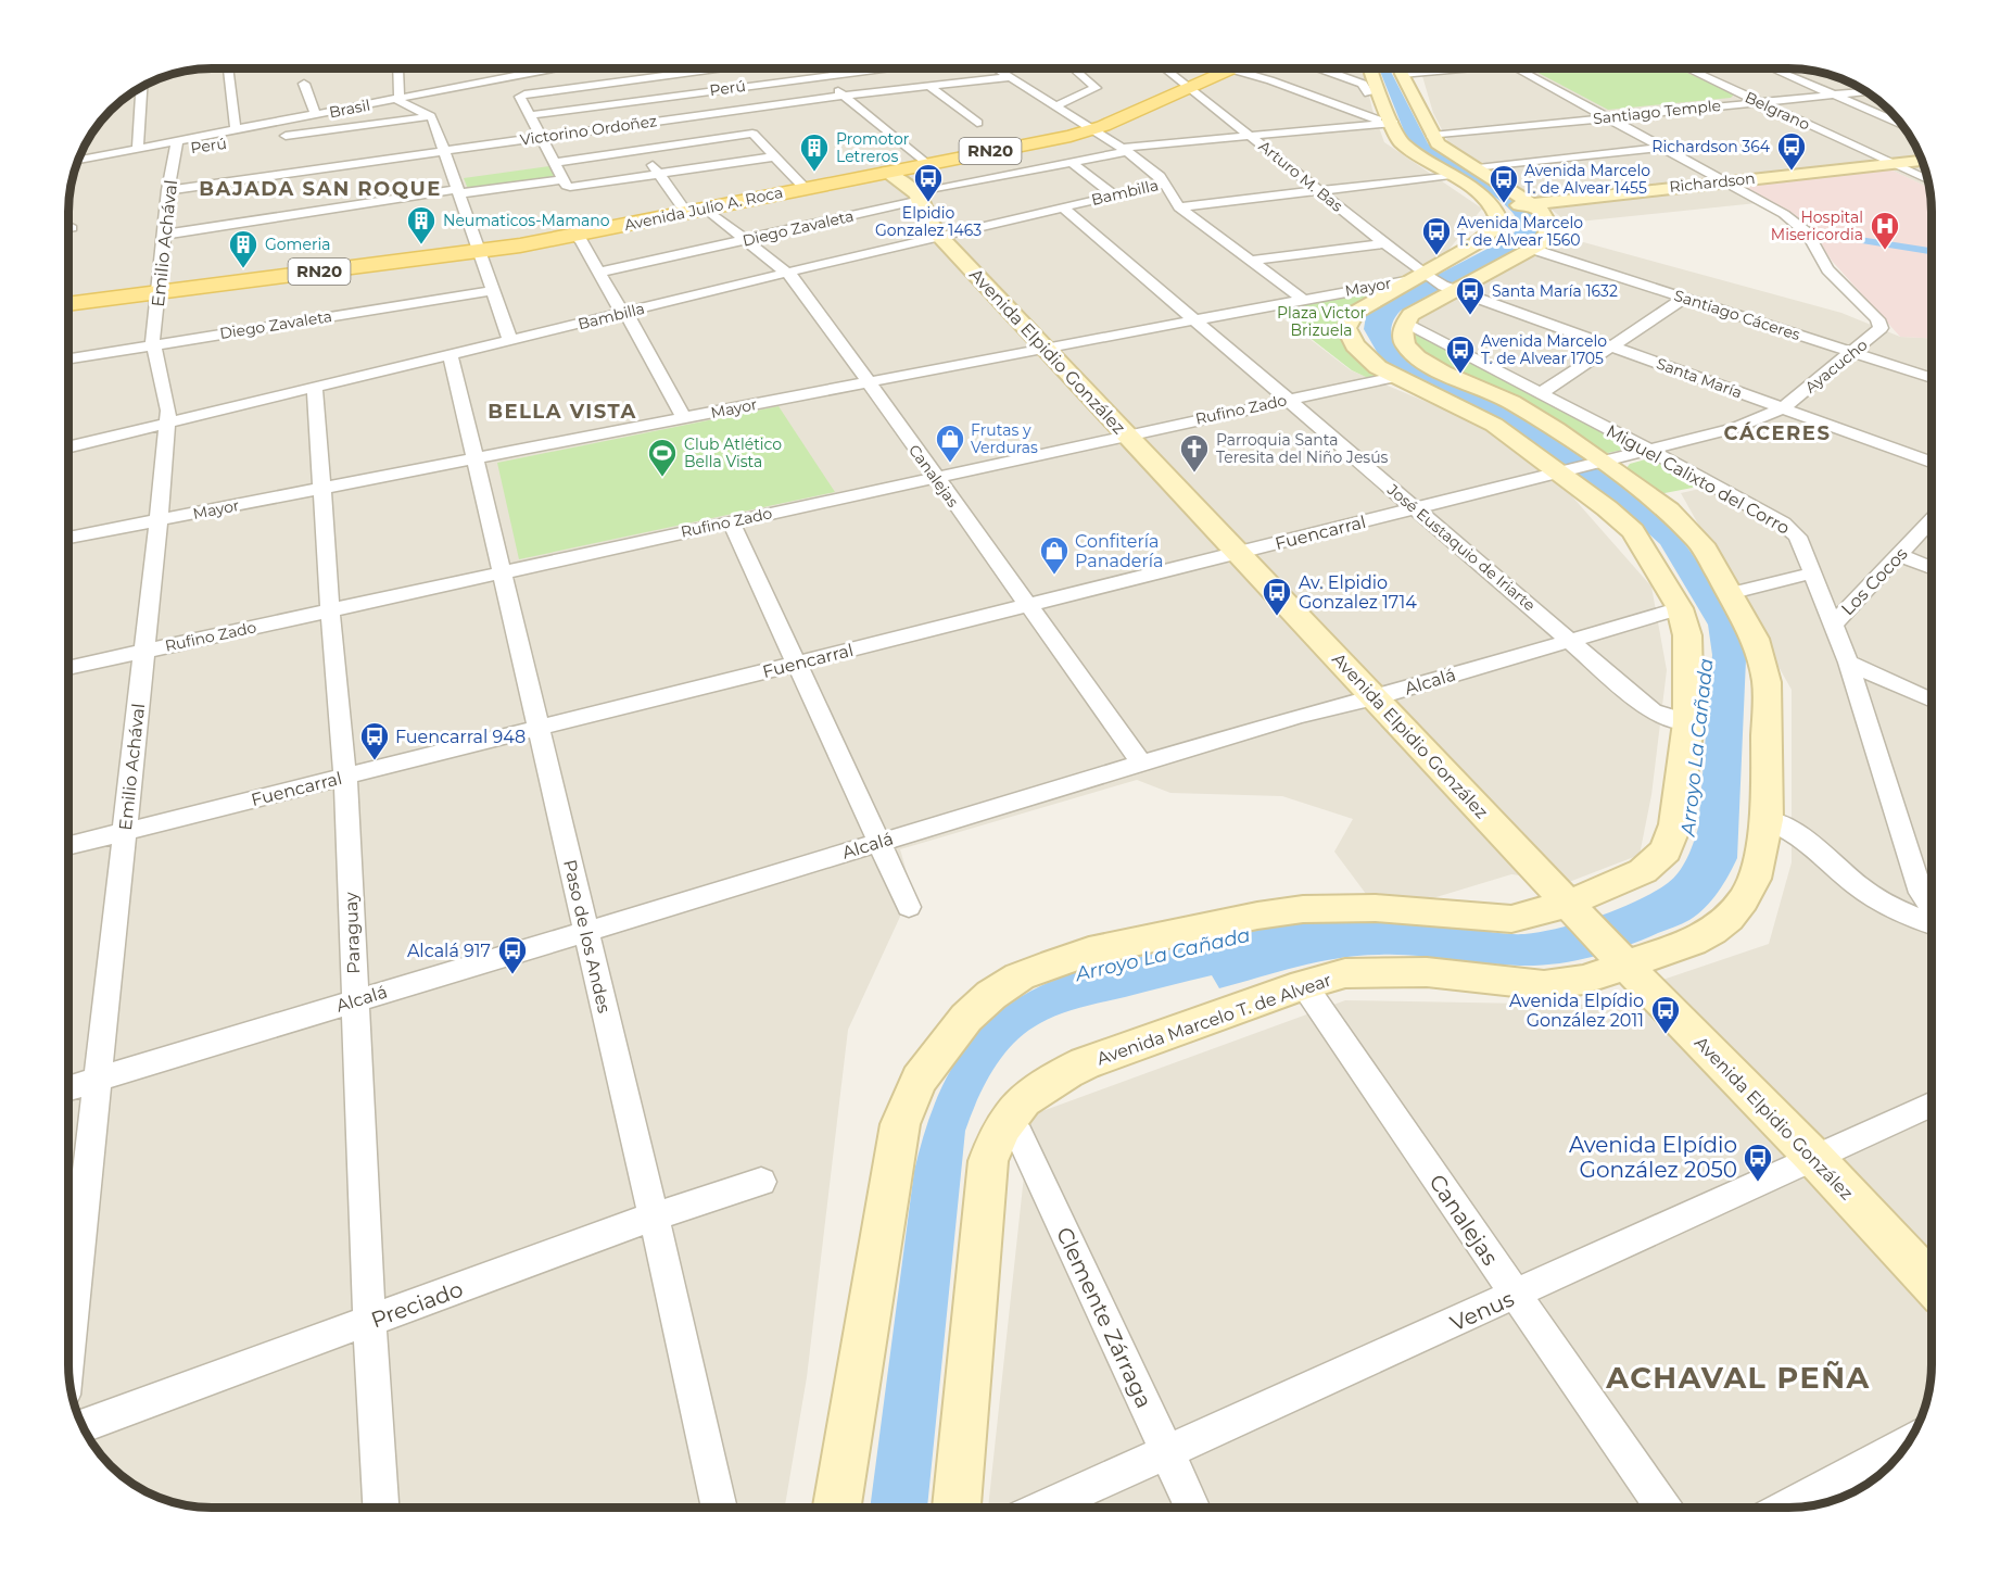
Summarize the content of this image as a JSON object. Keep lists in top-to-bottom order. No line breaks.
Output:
{"streets":{"main road":["RN20","Richardson","Avenida Julio A. Roca","Avenida Elpidio González","Avenida Marcelo T. de Alvear"],"street":["Perú","Brasil","Belgrano","Santiago Temple","Victorino Ordoñez","Arturo M. Bas","Bambilla","Diego Zavaleta","Emilio Achával","Mayor","Santiago Cáceres","Ayacucho","Santa María","Rufino Zado","Canalejas","Miguel Calixto del Corro","Fuencarral","José Eustaquio de Iriarte","Los Cocos","Alcalá","Paraguay","Paso de los Andes","Preciado","Venus","Clemente Zárraga"]},"crossings":[["Perú","Brasil"],["Perú","Emilio Achával"],["Perú","Canalejas"],["Belgrano","Santiago Temple"],["Belgrano","Richardson"],["Santiago Temple","Ayacucho"],["Victorino Ordoñez","Emilio Achával"],["Victorino Ordoñez","Canalejas"],["Arturo M. Bas","Bambilla"],["Arturo M. Bas","Avenida Julio A. Roca"],["Arturo M. Bas","Diego Zavaleta"],["Arturo M. Bas","Mayor"],["Arturo M. Bas","Santa María"],["Richardson","Ayacucho"],["Bambilla","Emilio Achával"],["Bambilla","Avenida Elpidio González"],["Bambilla","Canalejas"],["Bambilla","José Eustaquio de Iriarte"],["Bambilla","Paraguay"],["Bambilla","Paso de los Andes"],["Avenida Julio A. Roca","Emilio Achával"],["Avenida Julio A. Roca","Canalejas"],["Diego Zavaleta","Emilio Achával"],["Diego Zavaleta","Avenida Elpidio González"],["Diego Zavaleta","Canalejas"],["Emilio Achával","Mayor"],["Emilio Achával","Rufino Zado"],["Emilio Achával","Fuencarral"],["Emilio Achával","Alcalá"],["Mayor","Avenida Elpidio González"],["Mayor","Santa María"],["Mayor","Canalejas"],["Mayor","José Eustaquio de Iriarte"],["Mayor","Paraguay"],["Mayor","Paso de los Andes"],["Santiago Cáceres","Ayacucho"],["Avenida Elpidio González","Rufino Zado"],["Avenida Elpidio González","Fuencarral"],["Avenida Elpidio González","Alcalá"],["Avenida Elpidio González","Avenida Marcelo T. de Alvear"],["Avenida Elpidio González","Venus"],["Ayacucho","Santa María"],["Ayacucho","Miguel Calixto del Corro"],["Ayacucho","Fuencarral"],["Ayacucho","Avenida Marcelo T. de Alvear"],["Rufino Zado","Canalejas"],["Rufino Zado","José Eustaquio de Iriarte"],["Rufino Zado","Paraguay"],["Rufino Zado","Paso de los Andes"],["Canalejas","Fuencarral"],["Canalejas","Alcalá"],["Canalejas","Avenida Marcelo T. de Alvear"],["Canalejas","Venus"],["Miguel Calixto del Corro","Los Cocos"],["Miguel Calixto del Corro","Avenida Marcelo T. de Alvear"],["Fuencarral","José Eustaquio de Iriarte"],["Fuencarral","Paraguay"],["Fuencarral","Paso de los Andes"],["José Eustaquio de Iriarte","Alcalá"],["Alcalá","Paraguay"],["Alcalá","Paso de los Andes"],["Paraguay","Preciado"],["Paso de los Andes","Preciado"],["Avenida Marcelo T. de Alvear","Clemente Zárraga"],["Venus","Clemente Zárraga"]],"districts":["BAJADA SAN ROQUE","BELLA VISTA","CÁCERES","ACHAVAL PEÑA"],"water":["Arroyo La Cañada"],"parks":["Plaza Victor Brizuela"],"places":{"bus stop":["Richardson 364","Elpidio Gonzalez 1463","Avenida Marcelo T. de Alvear 1455","Avenida Marcelo T. de Alvear 1560","Santa María 1632","Avenida Marcelo T. de Alvear 1705","Av. Elpidio Gonzalez 1714","Fuencarral 948","Alcalá 917","Avenida Elpídio González 2011","Avenida Elpídio González 2050"],"building":["Promotor Letreros","Neumaticos-Mamano","Gomeria"],"hospital":["Hospital Misericordia"],"shop":["Frutas y Verduras","Confitería Panadería"],"church":["Parroquia Santa Teresita del Niño Jesús"],"sports":["Club Atlético Bella Vista"]}}
